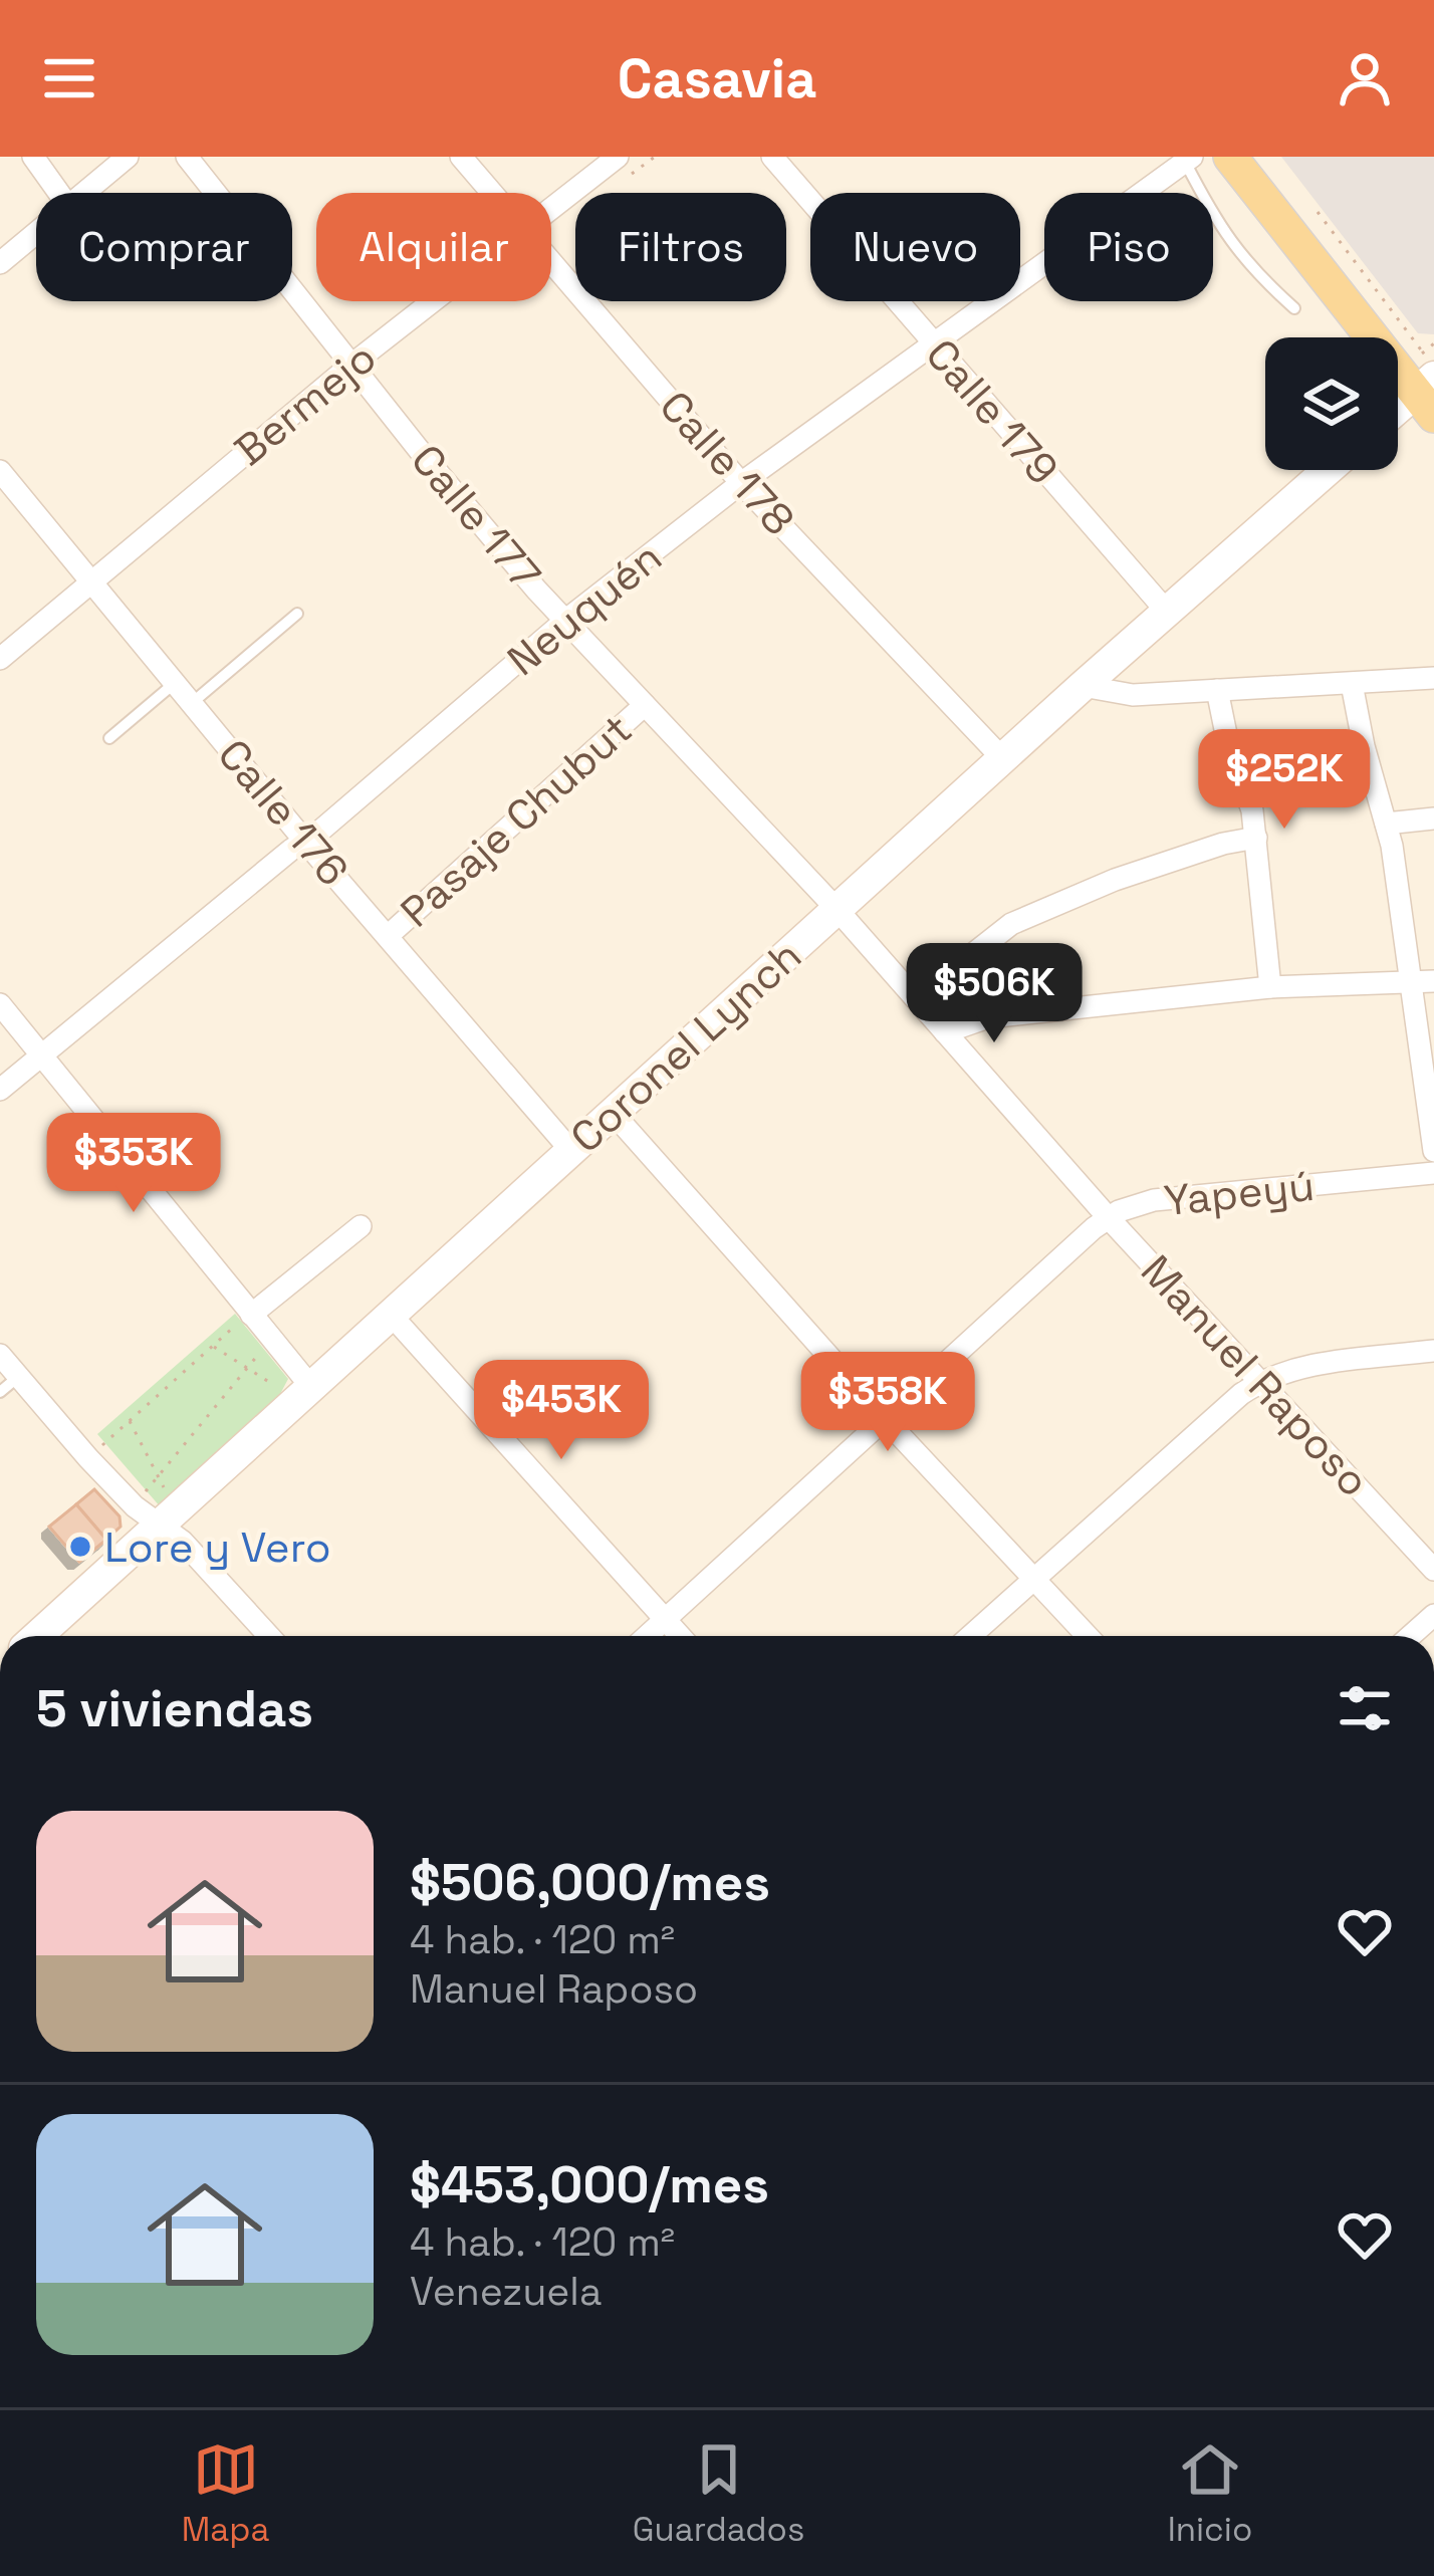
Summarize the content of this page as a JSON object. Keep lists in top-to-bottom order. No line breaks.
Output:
{"streets":{"main road":["Coronel Lynch"],"street":["Bermejo","Calle 179","Calle 178","Calle 177","Neuquén","Calle 176","Pasaje Chubut","Yapeyú","Manuel Raposo"]},"crossings":[["Bermejo","Calle 177"],["Bermejo","Calle 176"],["Calle 179","Neuquén"],["Calle 179","Coronel Lynch"],["Calle 178","Neuquén"],["Calle 178","Coronel Lynch"],["Calle 177","Neuquén"],["Calle 177","Pasaje Chubut"],["Calle 177","Coronel Lynch"],["Calle 177","Manuel Raposo"],["Neuquén","Calle 176"],["Calle 176","Pasaje Chubut"],["Calle 176","Coronel Lynch"],["Coronel Lynch","Manuel Raposo"],["Yapeyú","Manuel Raposo"]],"places":["Lore y Vero"],"page":{"header":"Casavia","chip":["Comprar","Alquilar","Filtros","Nuevo","Piso"],"price":["$252K","$506K","$353K","$358K","$453K"],"heading":"5 viviendas","list":[{"name":"$506,000/mes","note":"4 hab. · 120 m² · Manuel Raposo"},{"name":"$453,000/mes","note":"4 hab. · 120 m² · Venezuela"}],"tabs":["Mapa","Guardados","Inicio"]}}
